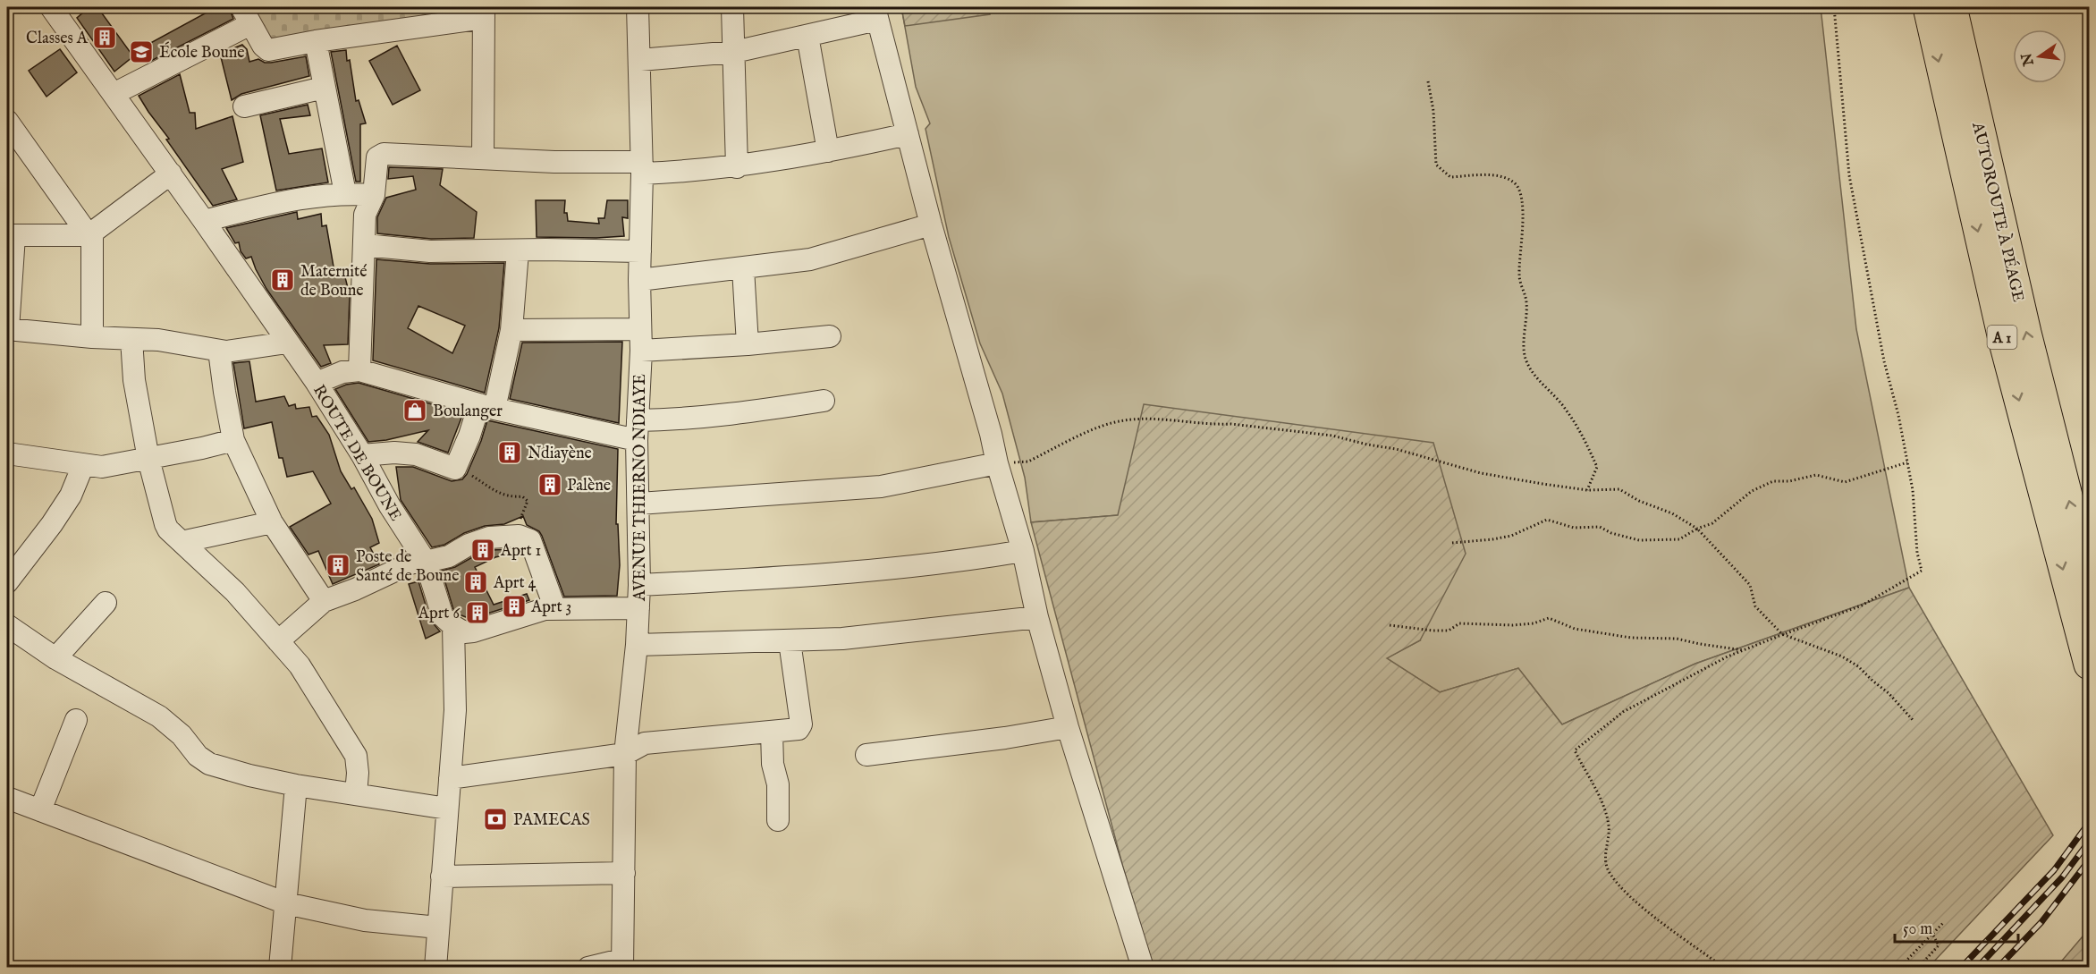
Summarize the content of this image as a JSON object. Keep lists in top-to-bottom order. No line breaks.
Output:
{"streets":{"highway":["AUTOROUTE À PÉAGE","A 1"],"street":["ROUTE DE BOUNE","AVENUE THIERNO NDIAYE"]},"places":{"building":["Classes A","Maternité de Boune","Ndiayène","Palène","Aprt 1","Poste de Santé de Boune","Aprt 4","Aprt 3","Aprt 6"],"school or university":["École Boune"],"shop":["Boulanger"],"bank":["PAMECAS"]},"scale_bar":"50 m","north":"left"}
